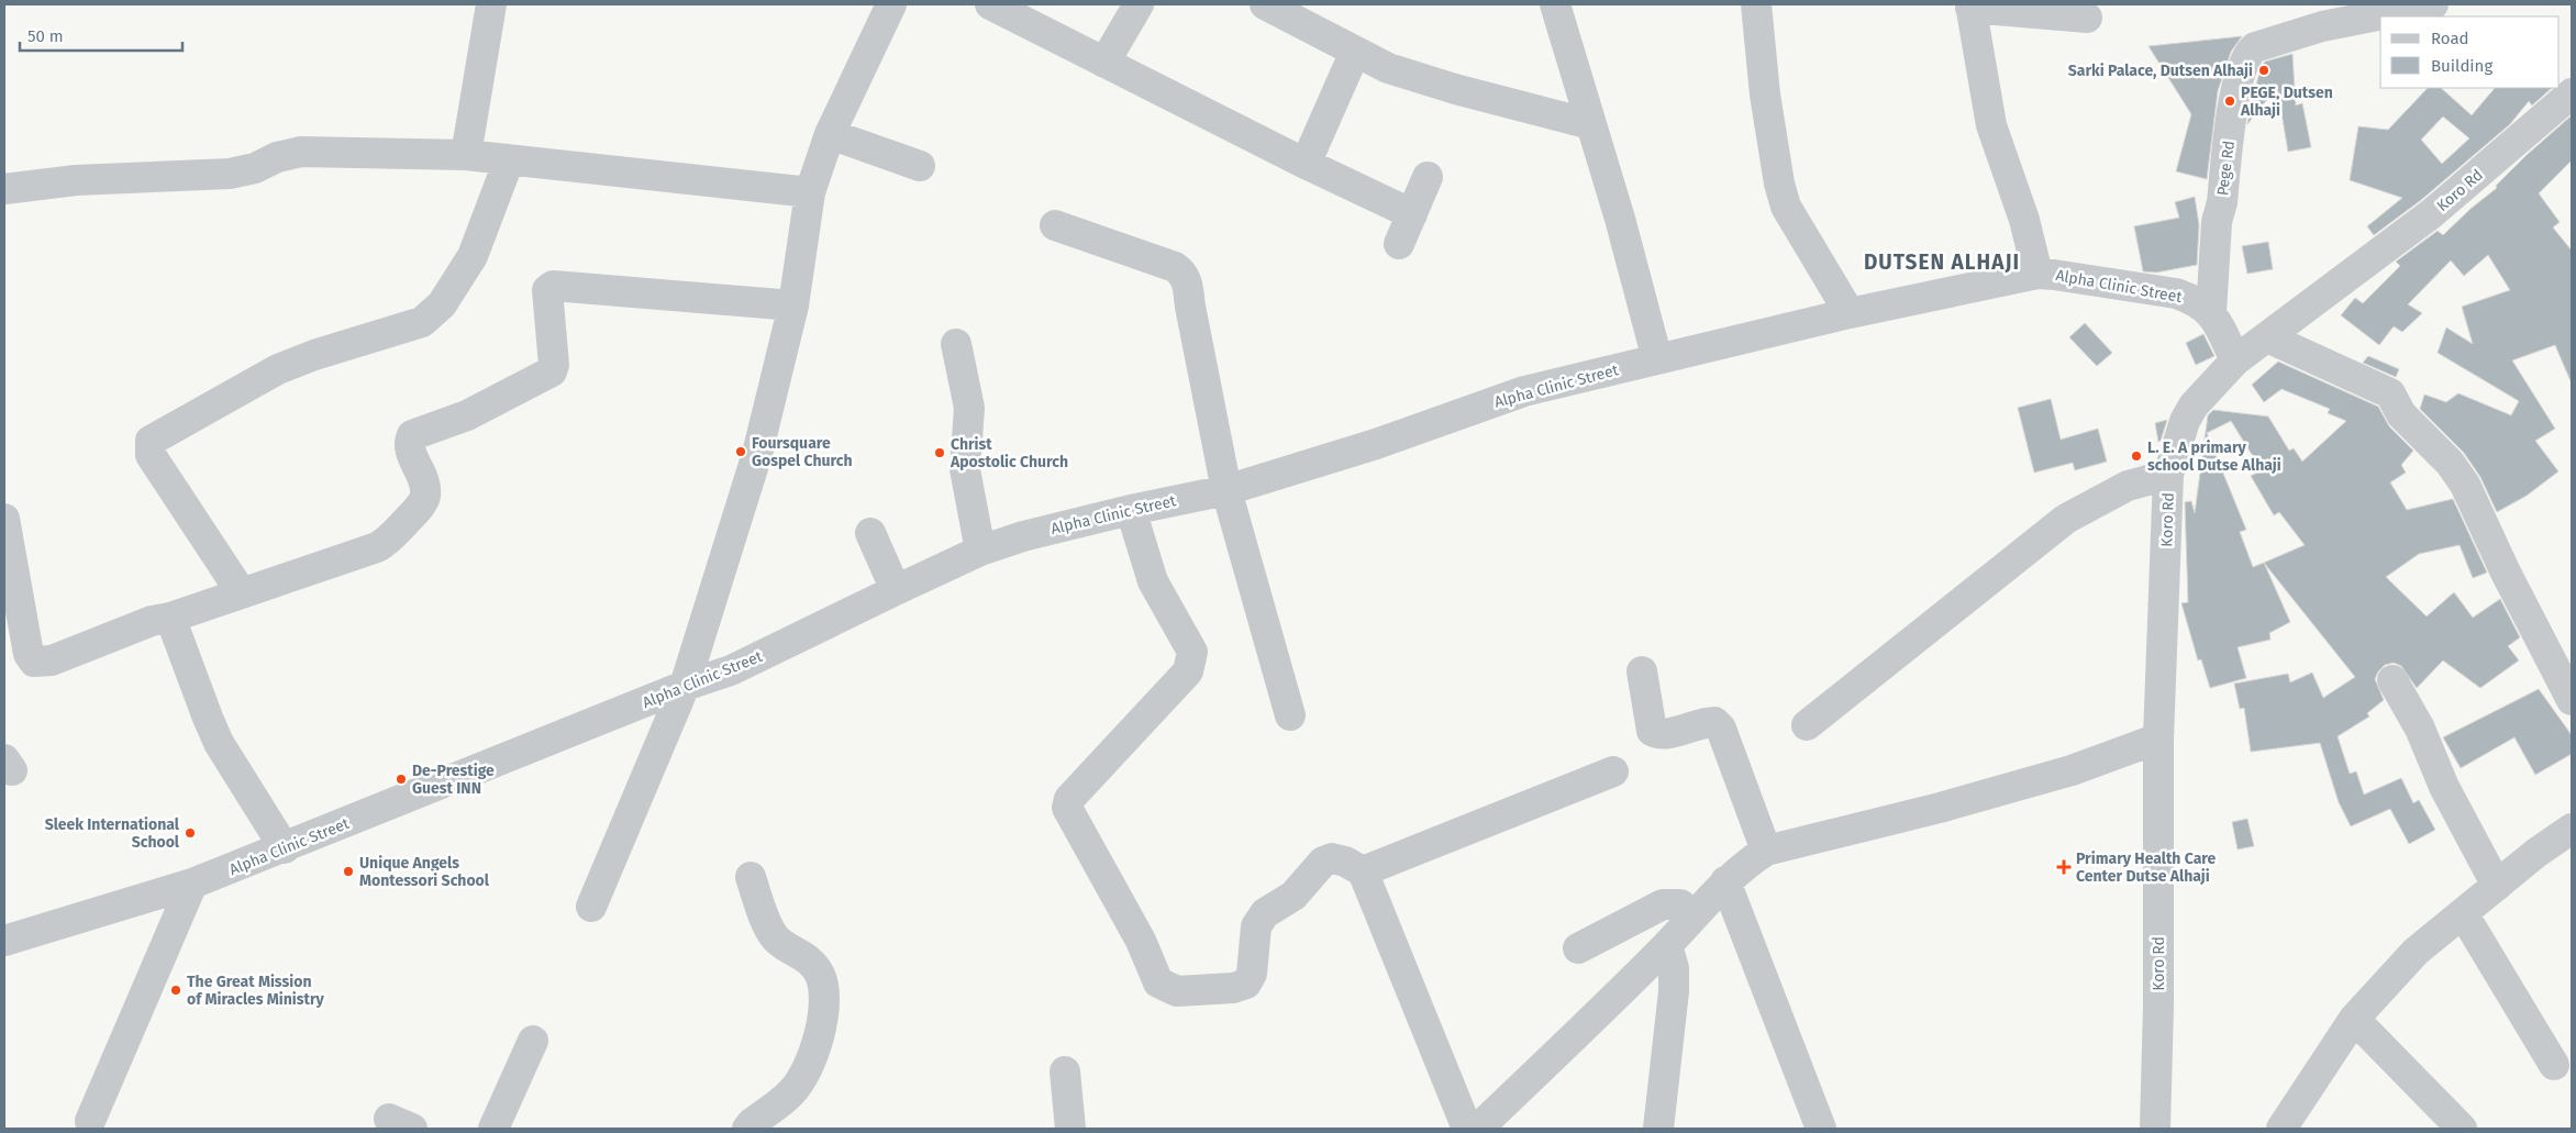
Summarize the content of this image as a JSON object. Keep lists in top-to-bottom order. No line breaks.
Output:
{"streets":{"street":["Pege Rd","Koro Rd","Alpha Clinic Street"]},"crossings":[["Pege Rd","Alpha Clinic Street"]],"districts":["DUTSEN ALHAJI"],"places":{"other":["Sarki Palace, Dutsen Alhaji","PEGE, Dutsen Alhaji","Foursquare Gospel Church","Christ Apostolic Church","L. E. A primary school Dutse Alhaji","De-Prestige Guest INN","Sleek International School","Unique Angels Montessori School","The Great Mission of Miracles Ministry"],"health":["Primary Health Care Center Dutse Alhaji"]},"legend":["Road","Building"],"scale_bar":"50 m"}
